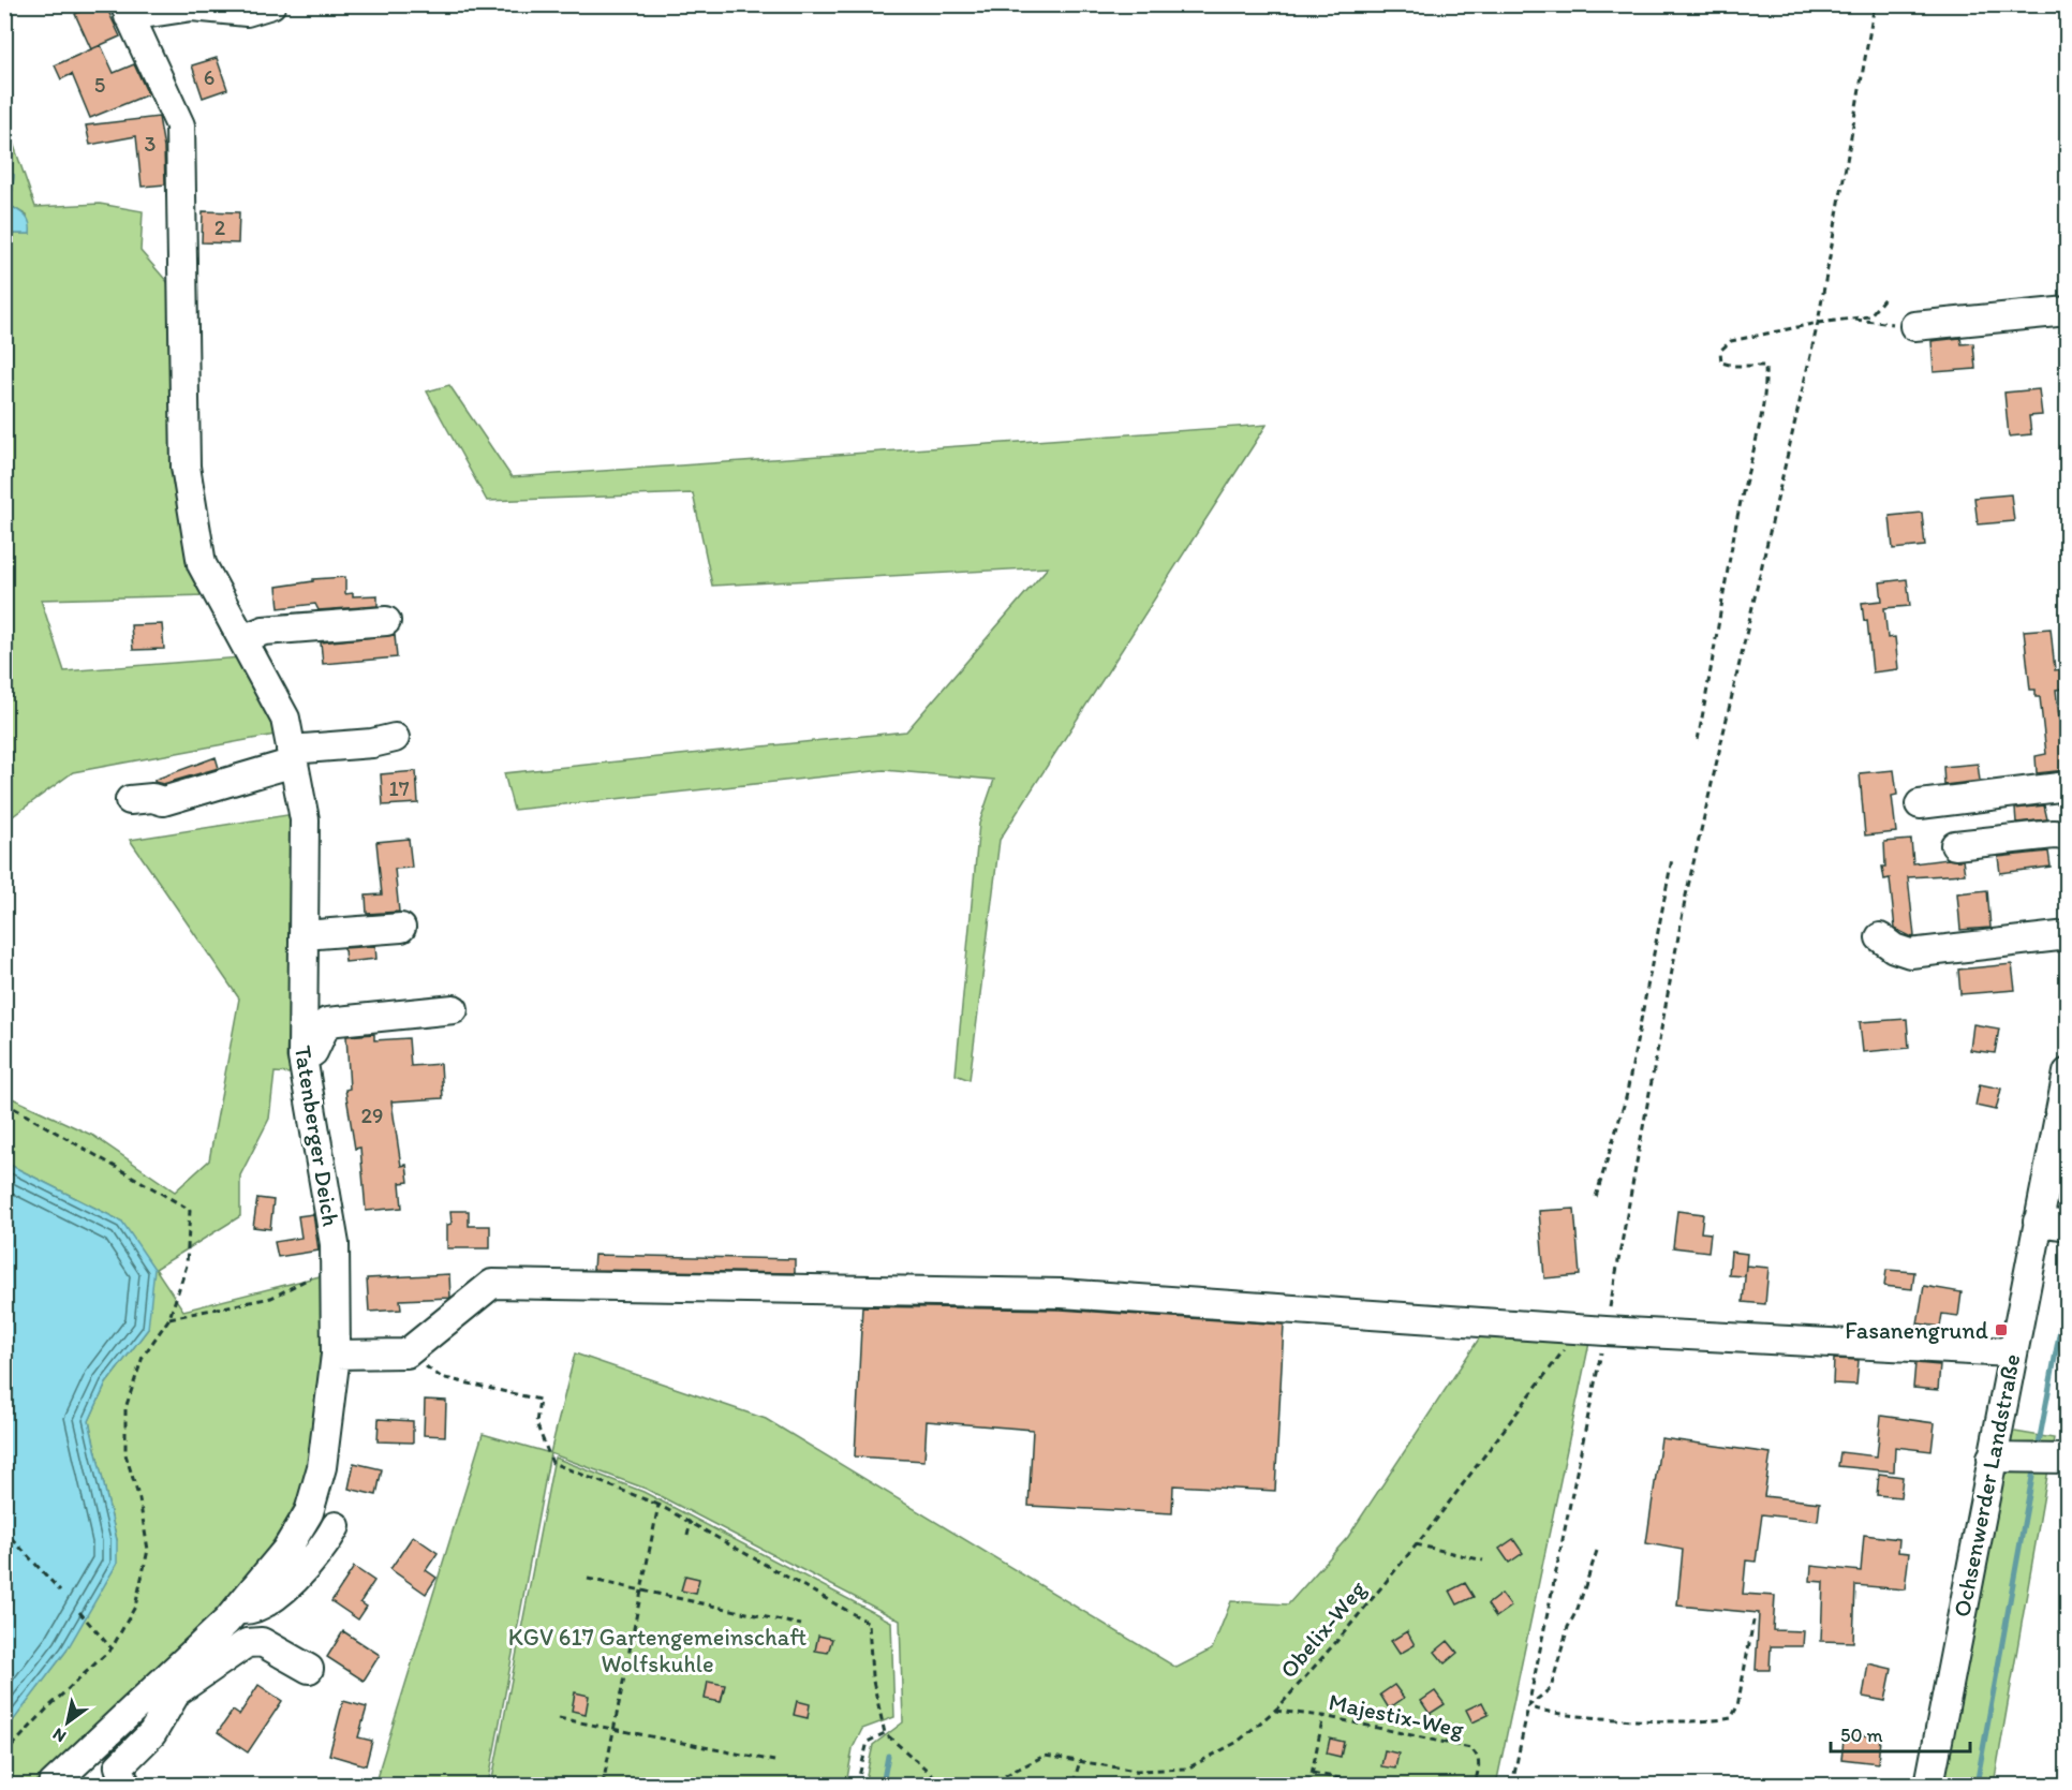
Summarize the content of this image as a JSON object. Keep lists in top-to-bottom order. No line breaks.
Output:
{"streets":{"street":["Tatenberger Deich","Ochsenwerder Landstraße"],"path":["Obelix-Weg","Majestix-Weg"]},"crossings":[["Obelix-Weg","Majestix-Weg"]],"parks":["KGV 617 Gartengemeinschaft Wolfskuhle"],"places":{"transit":["Fasanengrund"]},"house_numbers":["6","5","3","2","17","29"],"scale_bar":"50 m","north":"bottom left"}
